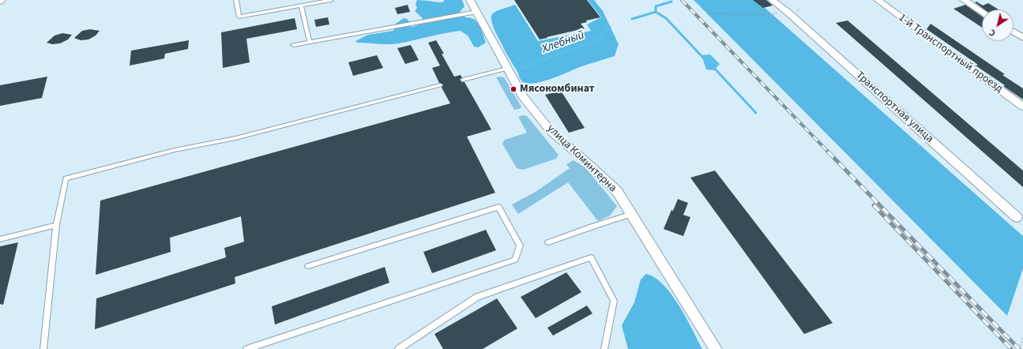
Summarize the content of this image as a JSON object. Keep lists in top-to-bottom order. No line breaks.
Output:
{"streets":{"street":["1-й Транспортный проезд","Транспортная улица","улица Коминтерна"]},"water":["Хлебный"],"places":["Мясокомбинат"],"north":"bottom left"}
